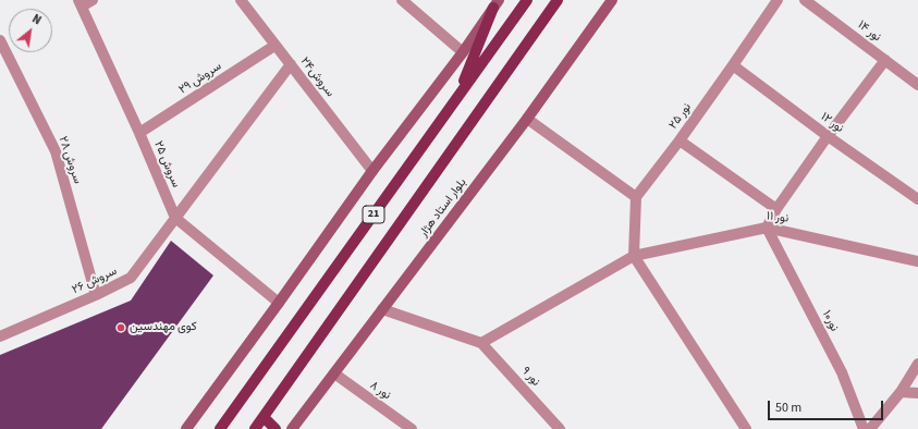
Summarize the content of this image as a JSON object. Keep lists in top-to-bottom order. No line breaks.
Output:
{"streets":{"main road":["بلوار استاد هژار","21"],"street":["نور ۱۴","سروش۲۴","سروش ۲۹","نور ۲۵","نور ۱۲","سروش ۲۸","سروش ۲۵","نور ۱۱","سروش ۲۶","نور۱۰","نور ۹","نور ۸"]},"crossings":[["سروش۲۴","سروش ۲۹"],["سروش۲۴","سروش ۲۶"],["سروش ۲۹","سروش ۲۵"],["نور ۲۵","نور ۱۲"],["سروش ۲۸","سروش ۲۶"],["سروش ۲۵","سروش ۲۶"],["بلوار استاد هژار","نور ۸"],["نور ۱۱","نور۱۰"],["نور ۱۱","نور ۹"]],"places":["کوی مهندسین"],"scale_bar":"50 m","north":"top right"}
